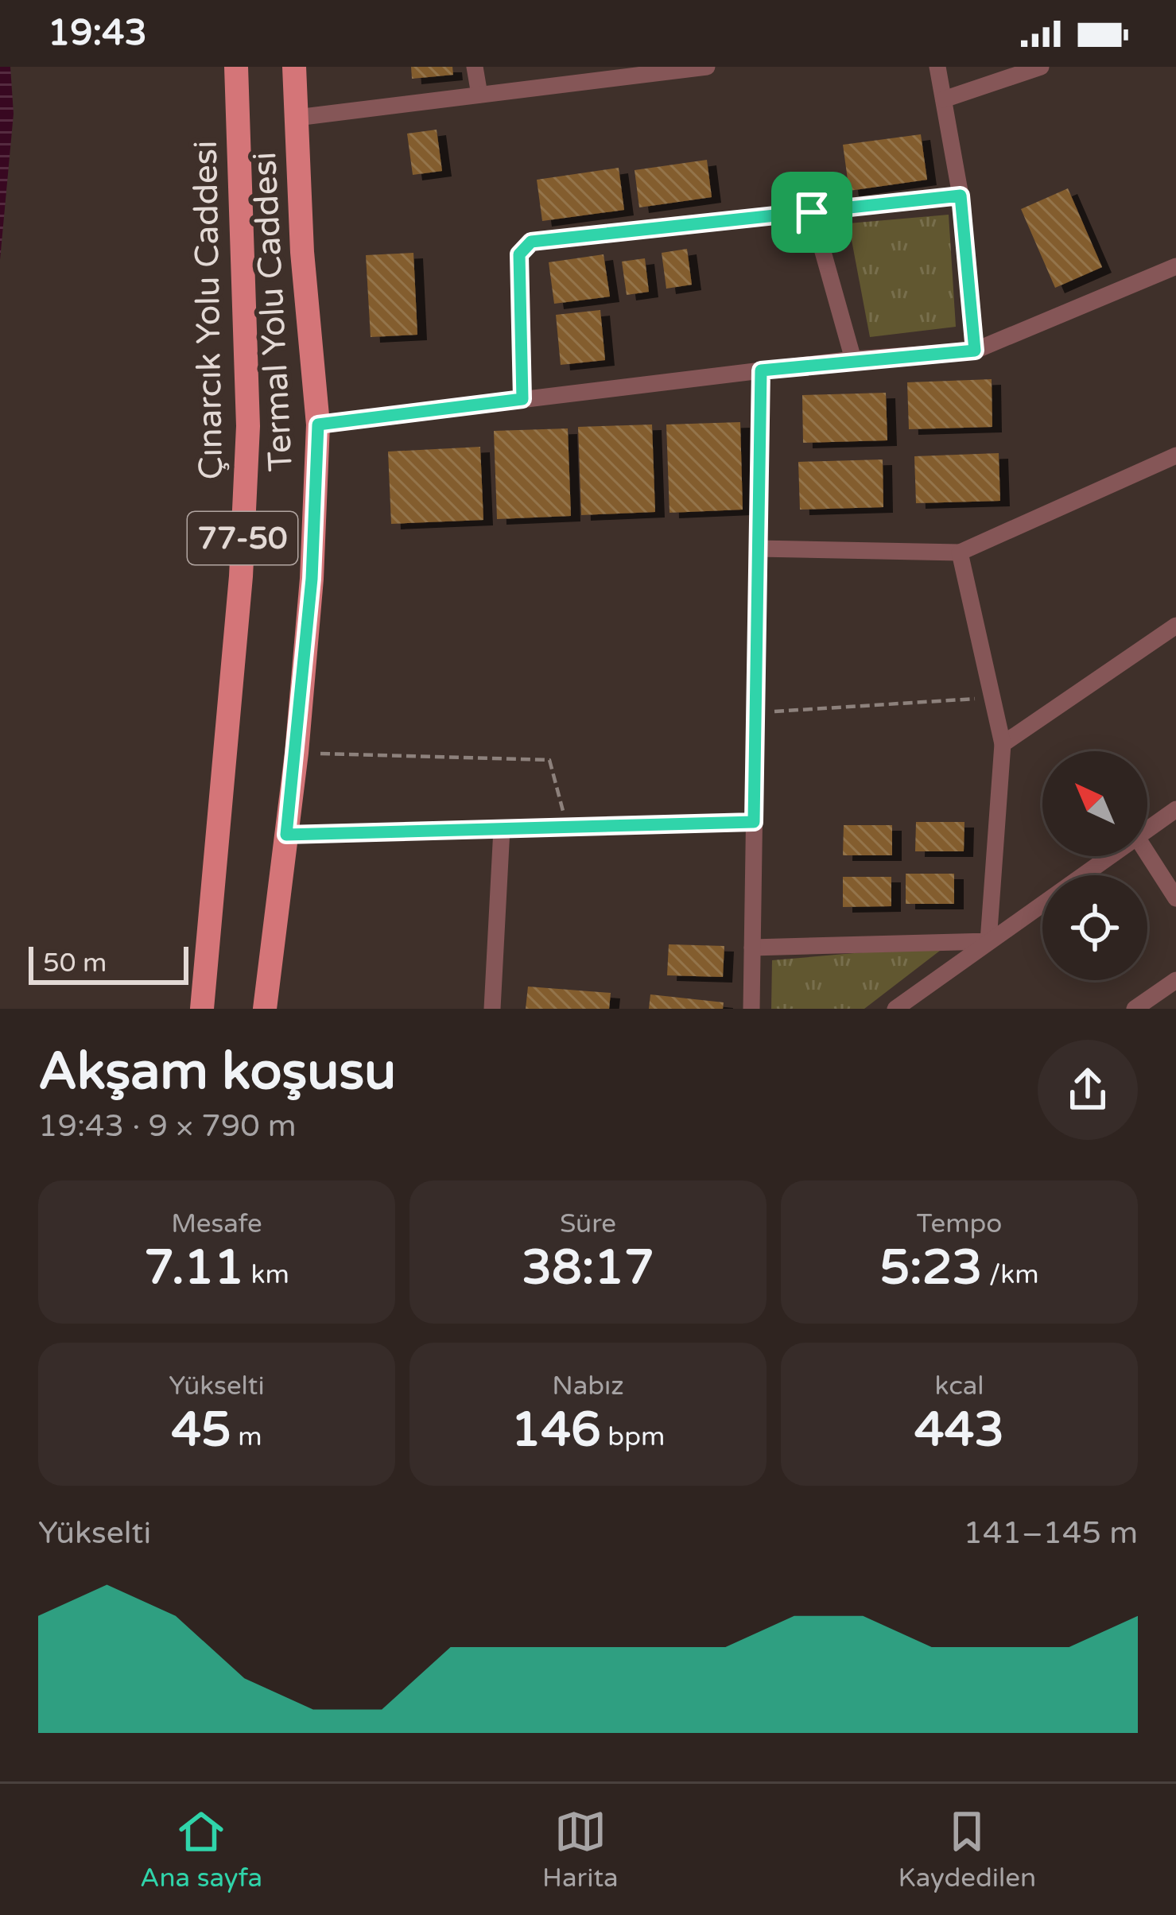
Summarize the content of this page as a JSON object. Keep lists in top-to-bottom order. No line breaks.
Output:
{"streets":{"main road":["Çınarcık Yolu Caddesi","Termal Yolu Caddesi","77-50"]},"scale_bar":"50 m","north":"top left","page":{"status":"19:43","scale":"50 m","heading":["Akşam koşusu","19:43 · 9 × 790 m"],"stats":[["Mesafe","7.11 km"],["Süre","38:17"],["Tempo","5:23 /km"],["Yükselti","45 m"],["Nabız","146 bpm"],["kcal","443"]],"chart":["Yükselti","141–145 m"],"tabs":["Ana sayfa","Harita","Kaydedilen"]}}
